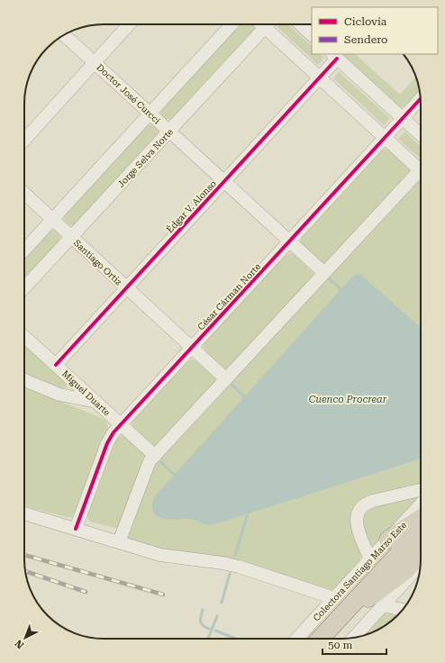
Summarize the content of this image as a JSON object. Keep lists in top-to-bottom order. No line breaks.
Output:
{"streets":{"street":["Doctor José Curcci","Jorge Selva Norte","Édgar V. Alonso","Santiago Ortiz","César Cárman Norte","Miguel Duarte","Colectora Santiago Marzo Este"]},"crossings":[["Doctor José Curcci","Jorge Selva Norte"],["Doctor José Curcci","Édgar V. Alonso"],["Doctor José Curcci","César Cárman Norte"],["Jorge Selva Norte","Santiago Ortiz"],["Édgar V. Alonso","Santiago Ortiz"],["Édgar V. Alonso","Miguel Duarte"],["Santiago Ortiz","César Cárman Norte"],["César Cárman Norte","Miguel Duarte"]],"water":["Cuenco Procrear"],"legend":["Ciclovía","Sendero"],"scale_bar":"50 m","north":"bottom left"}
